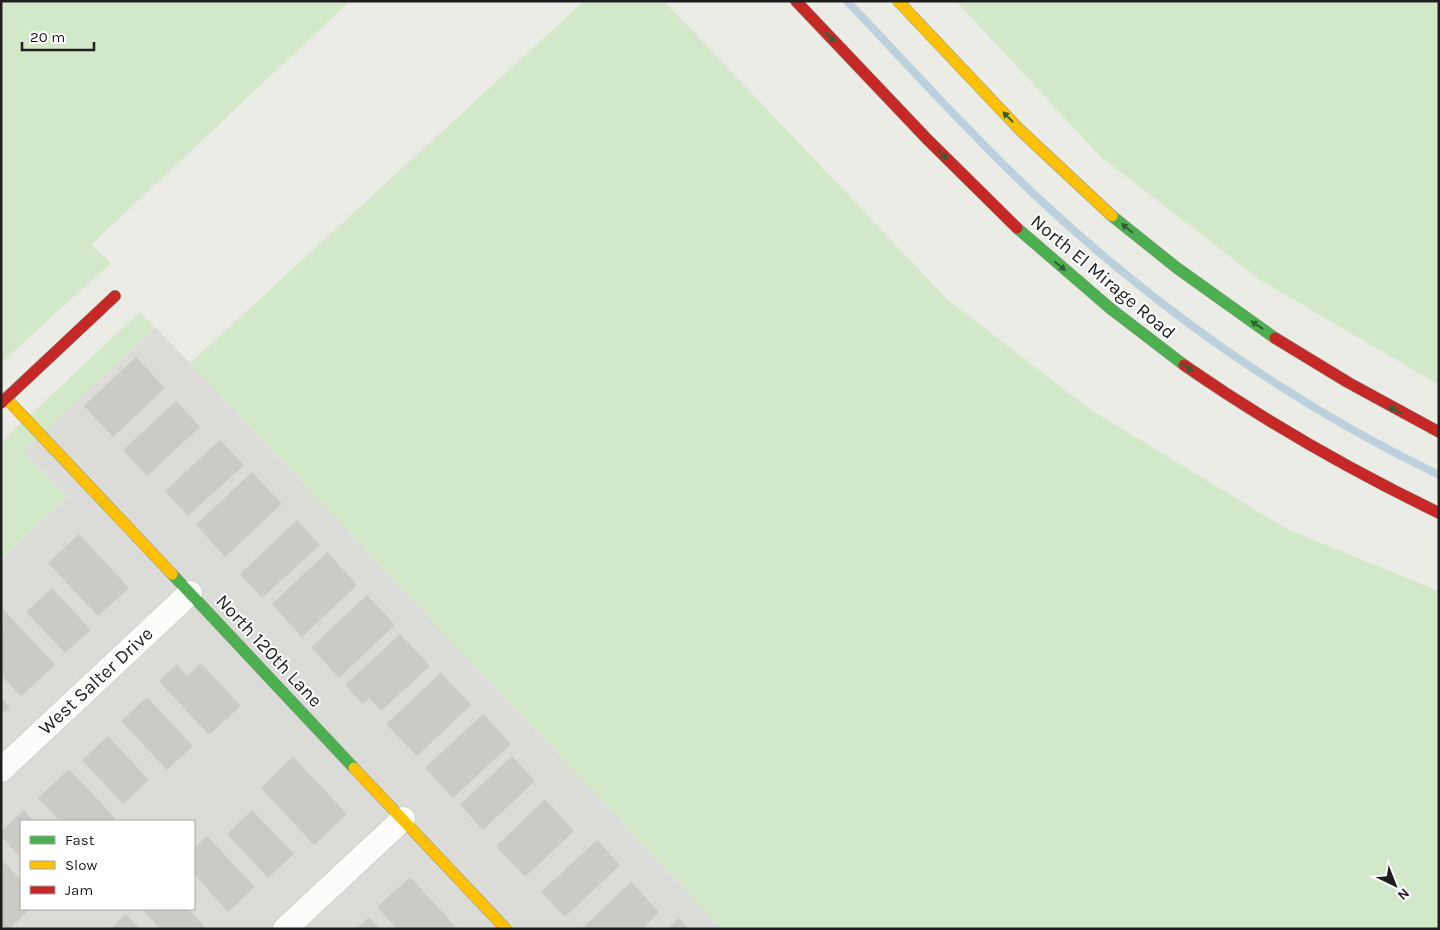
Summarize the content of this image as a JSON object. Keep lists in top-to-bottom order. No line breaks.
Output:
{"streets":{"main road":["North El Mirage Road","North 120th Lane"],"street":["West Salter Drive"]},"crossings":[["North 120th Lane","West Salter Drive"]],"legend":["Fast","Slow","Jam"],"scale_bar":"20 m","north":"bottom right"}
